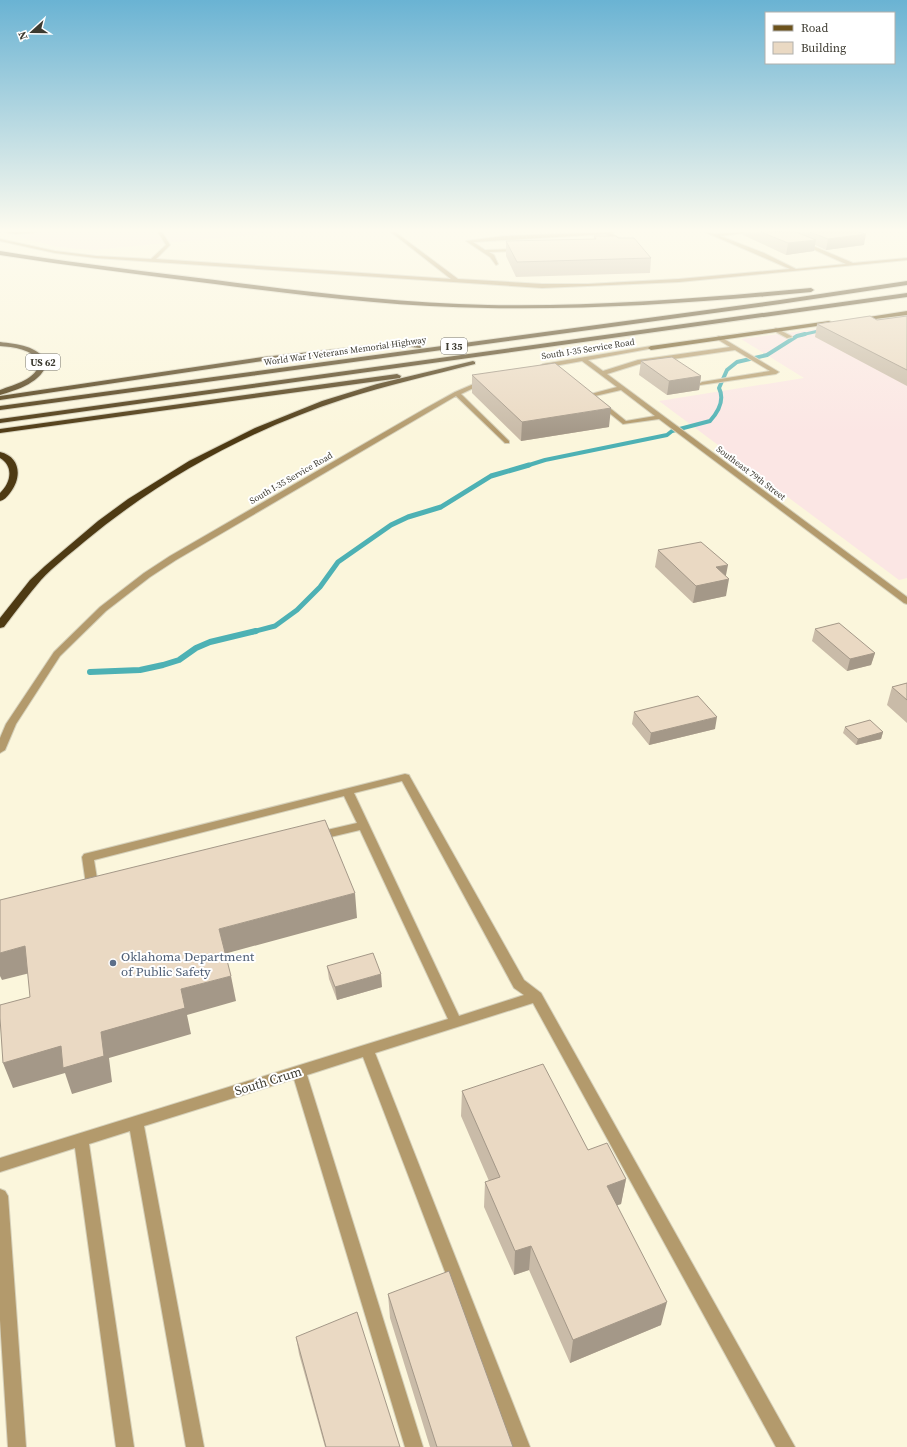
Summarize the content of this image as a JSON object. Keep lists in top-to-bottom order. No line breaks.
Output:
{"streets":{"highway":["I 35","World War I Veterans Memorial Highway","US 62"],"main road":["South I-35 Service Road"],"street":["Southeast 79th Street","South Crum"]},"crossings":[["South I-35 Service Road","Southeast 79th Street"]],"places":["Oklahoma Department of Public Safety"],"legend":["Road","Building"],"north":"left"}
